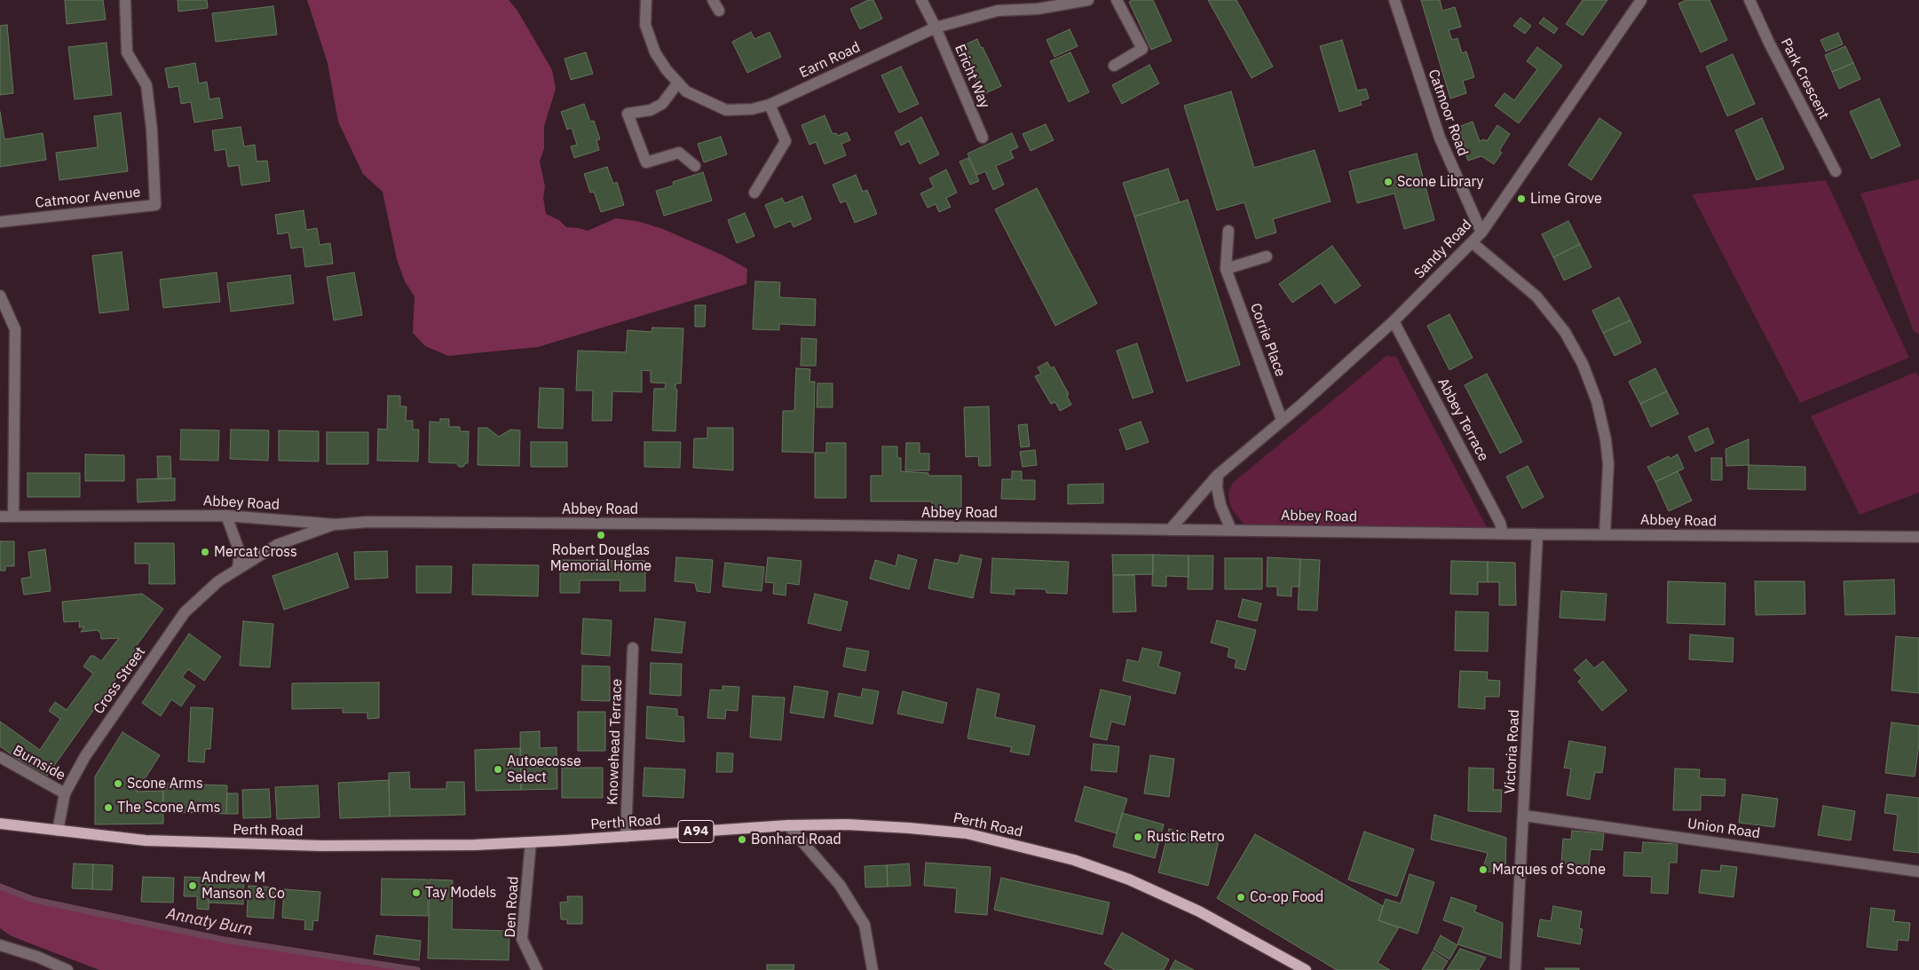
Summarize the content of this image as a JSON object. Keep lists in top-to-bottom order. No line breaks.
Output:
{"streets":{"main road":["Perth Road","A94"],"street":["Earn Road","Ericht Way","Park Crescent","Catmoor Road","Catmoor Avenue","Sandy Road","Corrie Place","Abbey Terrace","Abbey Road","Cross Street","Knowehead Terrace","Victoria Road","Burnside","Union Road","Den Road"]},"crossings":[["Earn Road","Ericht Way"],["Catmoor Road","Sandy Road"],["Sandy Road","Corrie Place"],["Sandy Road","Abbey Terrace"],["Sandy Road","Abbey Road"],["Abbey Terrace","Abbey Road"],["Abbey Road","Cross Street"],["Abbey Road","Victoria Road"],["Cross Street","Burnside"],["Cross Street","Perth Road"],["Knowehead Terrace","Perth Road"],["Victoria Road","Union Road"],["Perth Road","Den Road"]],"water":["Annaty Burn"],"places":["Scone Library","Lime Grove","Robert Douglas Memorial Home","Mercat Cross","Autoecosse Select","Scone Arms","The Scone Arms","Rustic Retro","Bonhard Road","Marques of Scone","Andrew M Manson & Co","Tay Models","Co-op Food"]}
